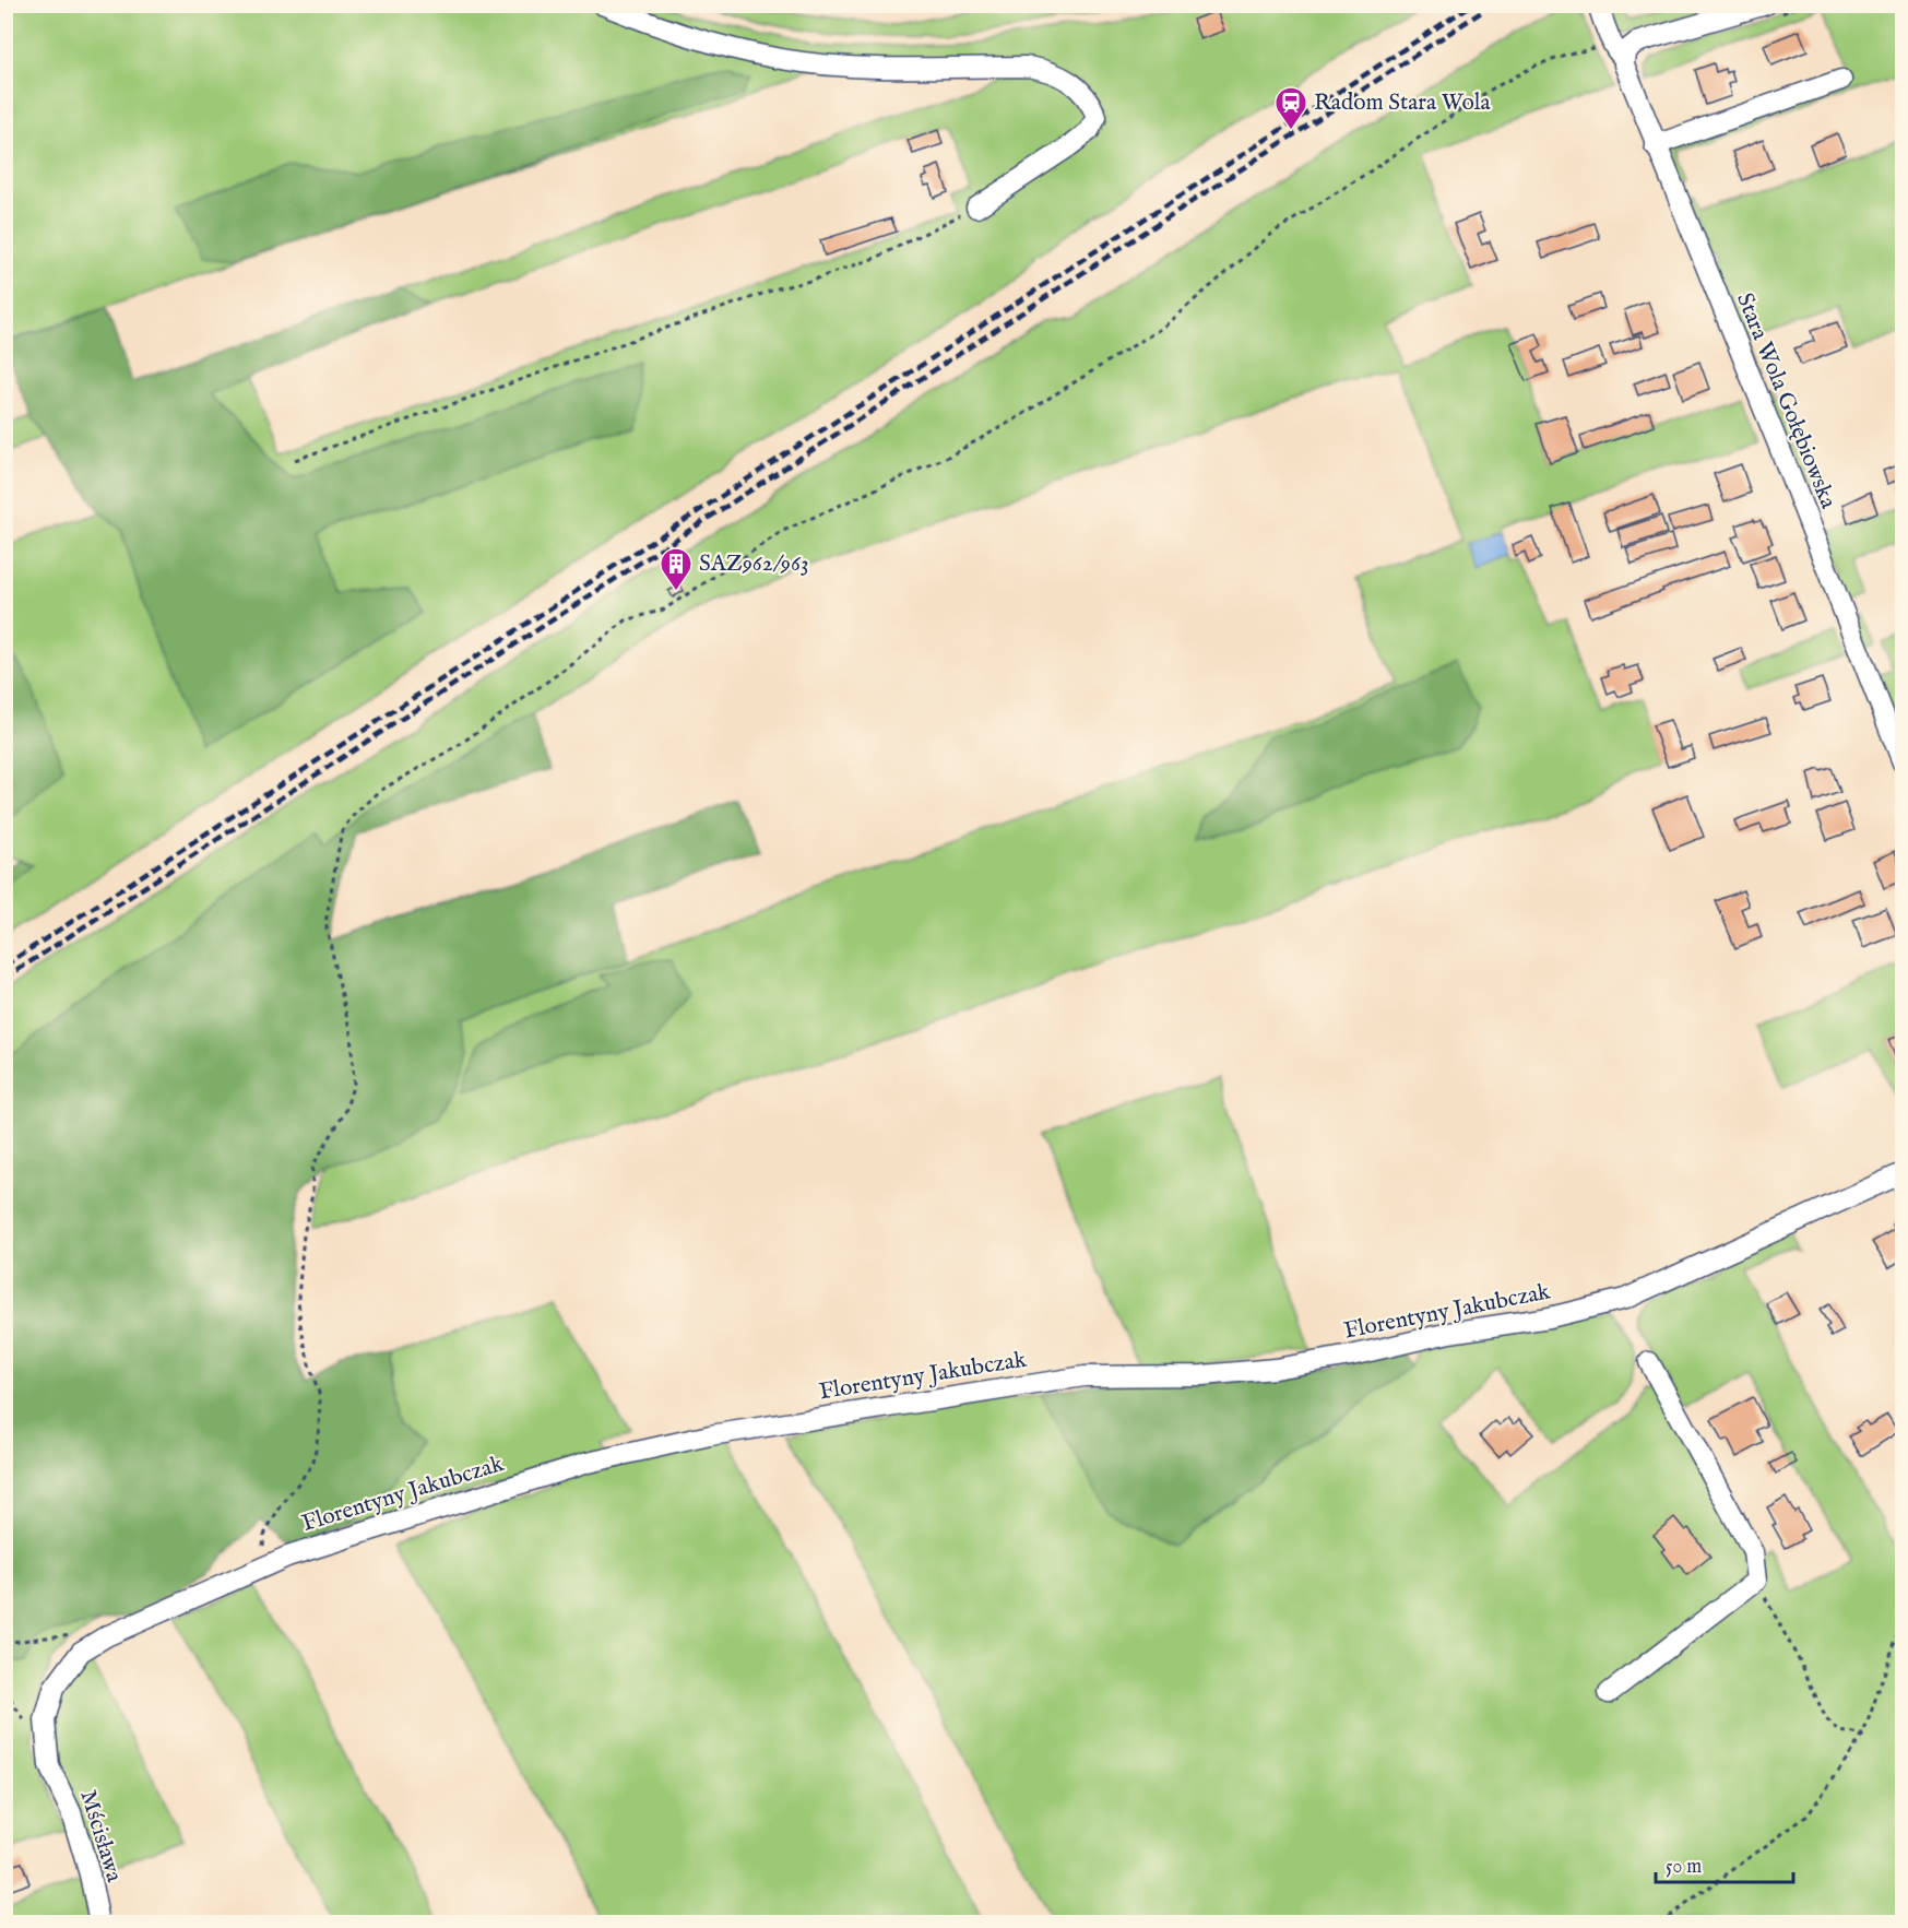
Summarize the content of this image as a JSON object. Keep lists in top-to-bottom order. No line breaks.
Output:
{"streets":{"street":["Stara Wola Gołębiowska","Florentyny Jakubczak","Mścisława"]},"crossings":[["Florentyny Jakubczak","Mścisława"]],"places":{"station":["Radom Stara Wola"],"building":["SAZ962/963"]},"scale_bar":"50 m"}
